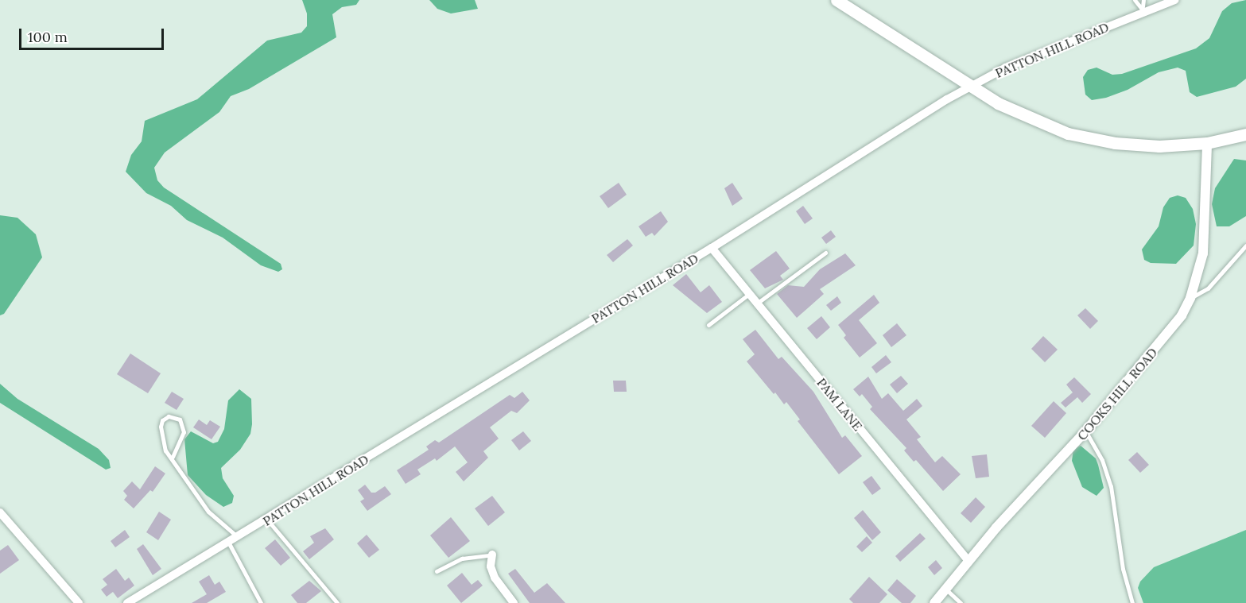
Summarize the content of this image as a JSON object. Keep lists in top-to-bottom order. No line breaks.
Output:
{"streets":{"street":["PATTON HILL ROAD","COOKS HILL ROAD","PAM LANE"]},"crossings":[["PATTON HILL ROAD","PAM LANE"],["COOKS HILL ROAD","PAM LANE"]],"scale_bar":"100 m"}
